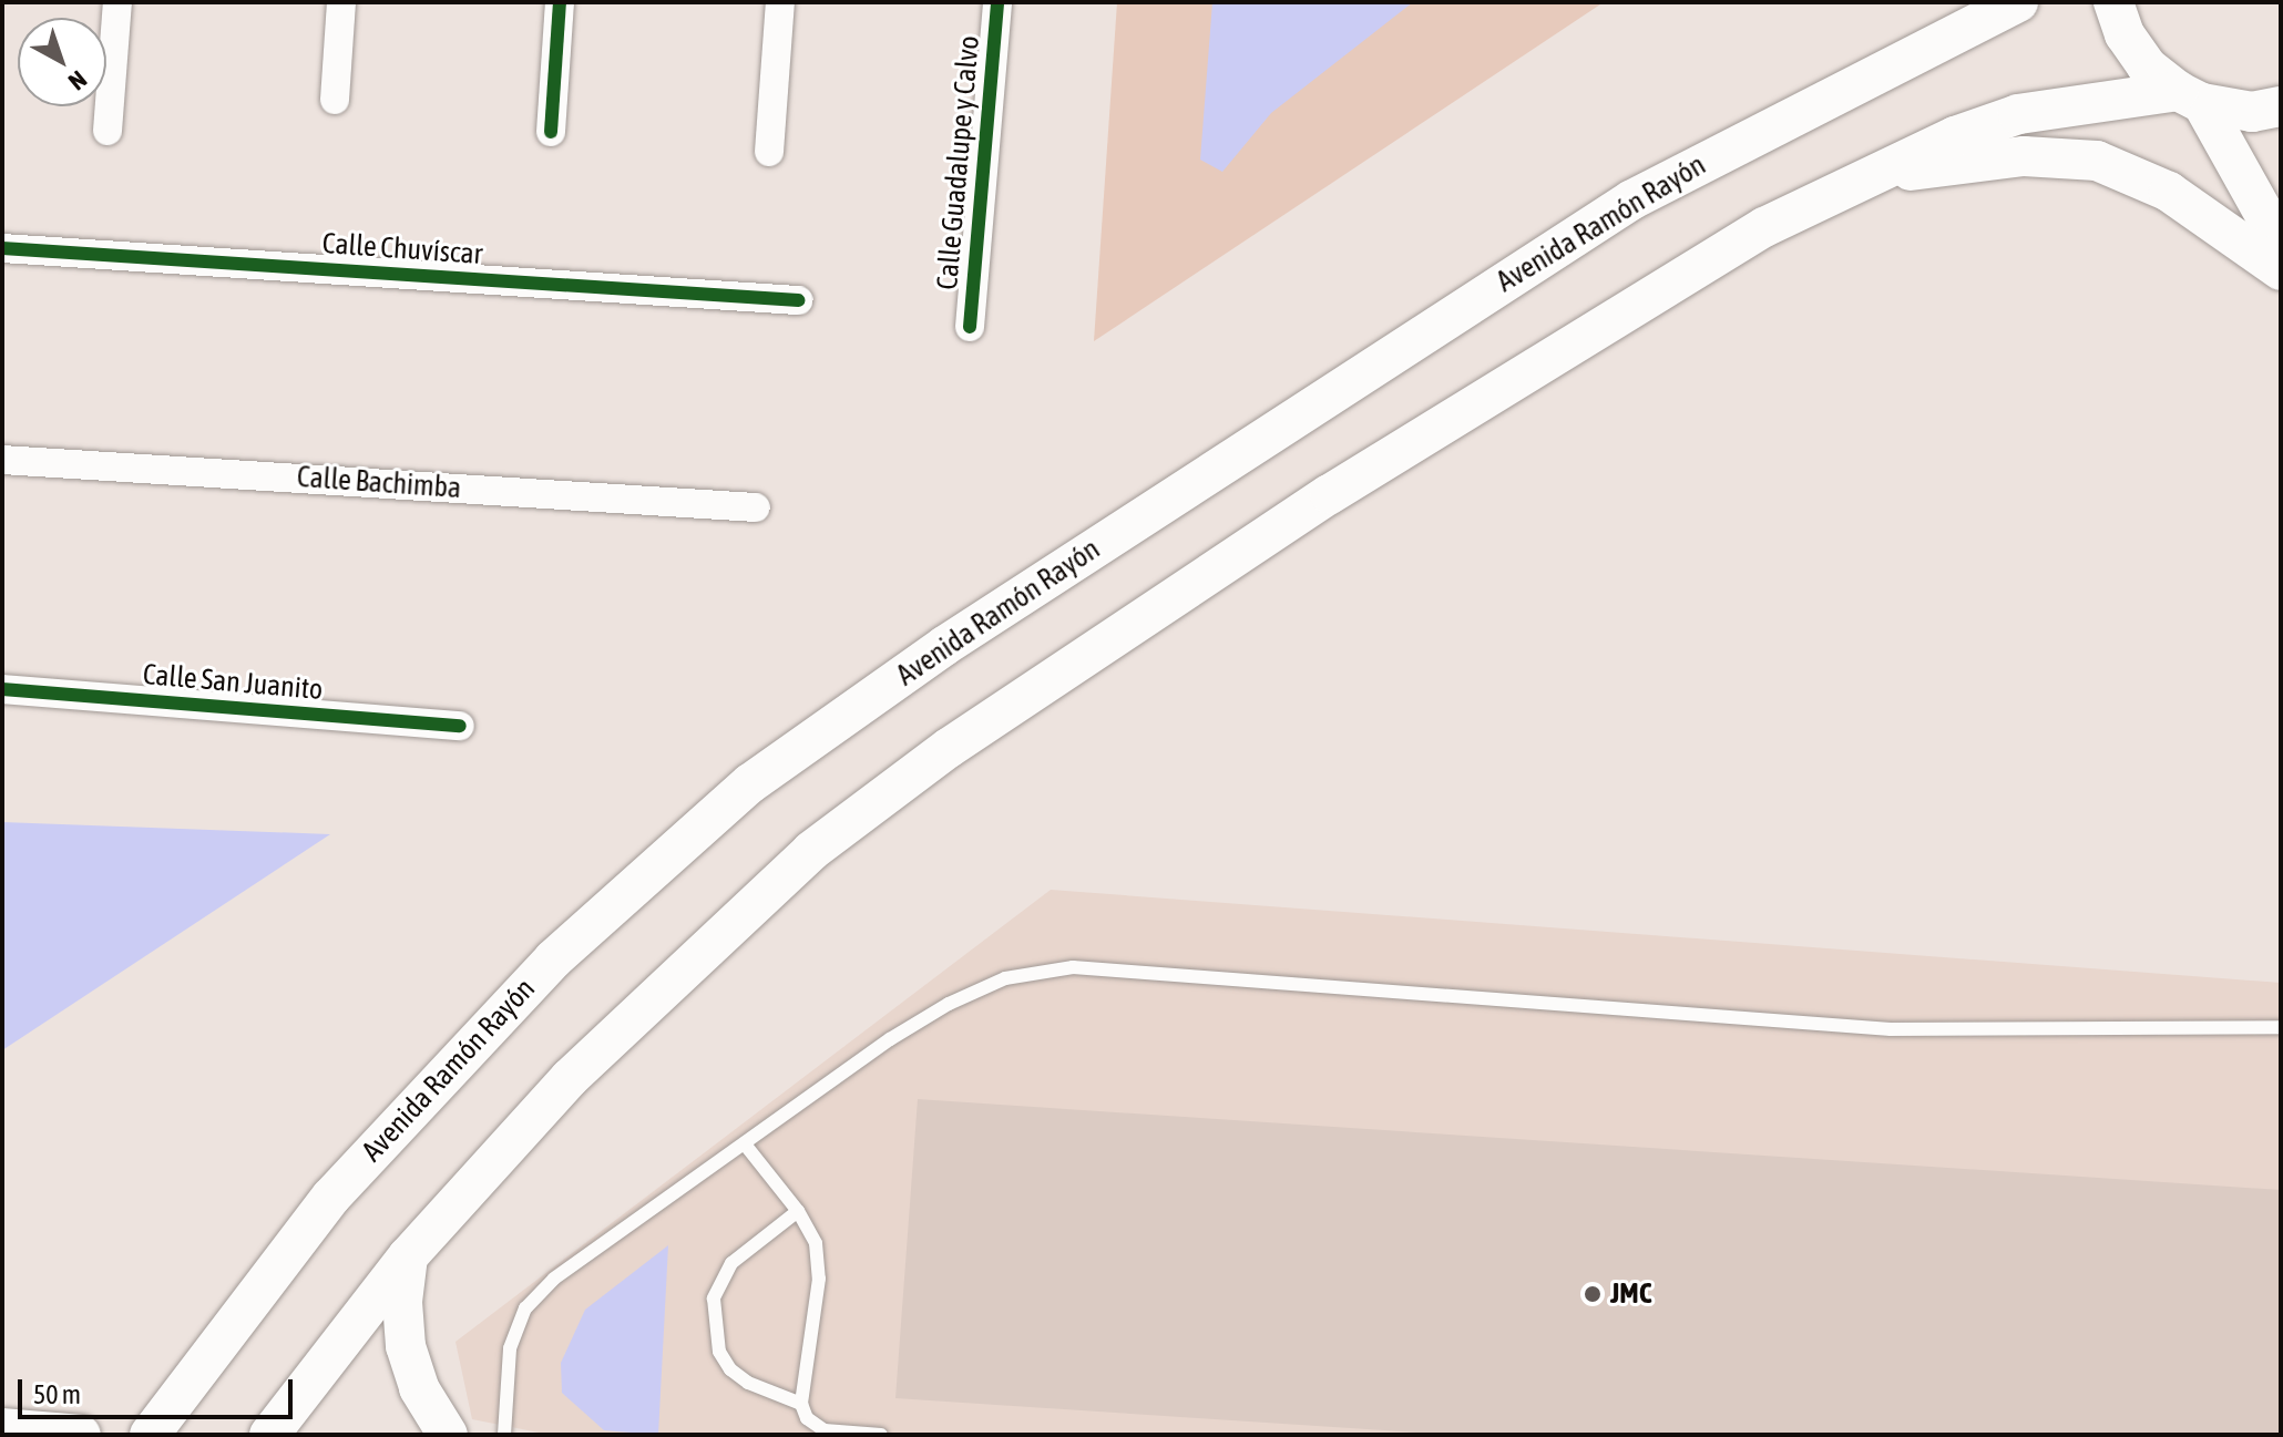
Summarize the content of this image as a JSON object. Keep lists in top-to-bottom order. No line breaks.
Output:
{"streets":{"main road":["Avenida Ramón Rayón"],"street":["Calle Guadalupe y Calvo","Calle Chuvíscar","Calle Bachimba","Calle San Juanito"]},"places":["JMC"],"scale_bar":"50 m","north":"bottom right"}
